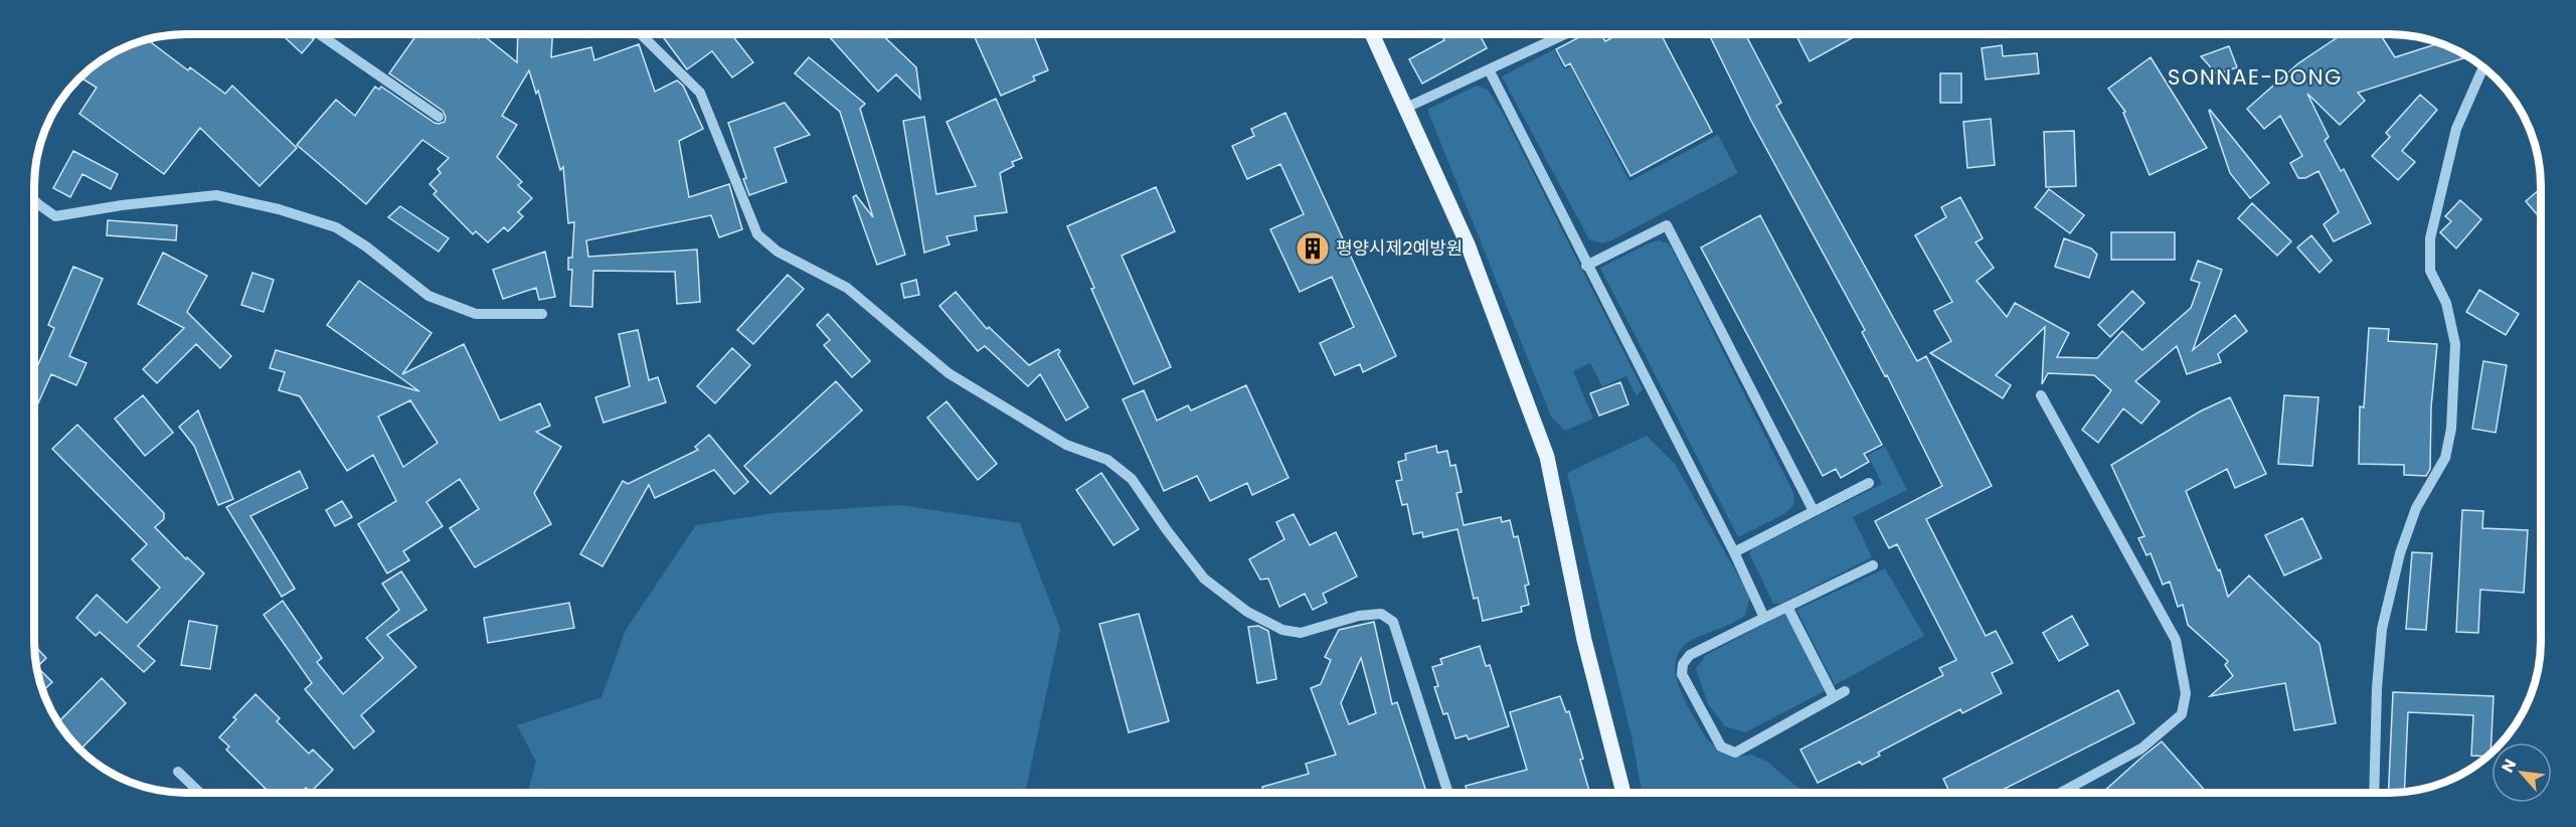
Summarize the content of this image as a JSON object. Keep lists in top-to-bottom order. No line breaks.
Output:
{"districts":["SONNAE-DONG"],"places":{"building":["평양시제2예방원"]},"north":"top left"}
